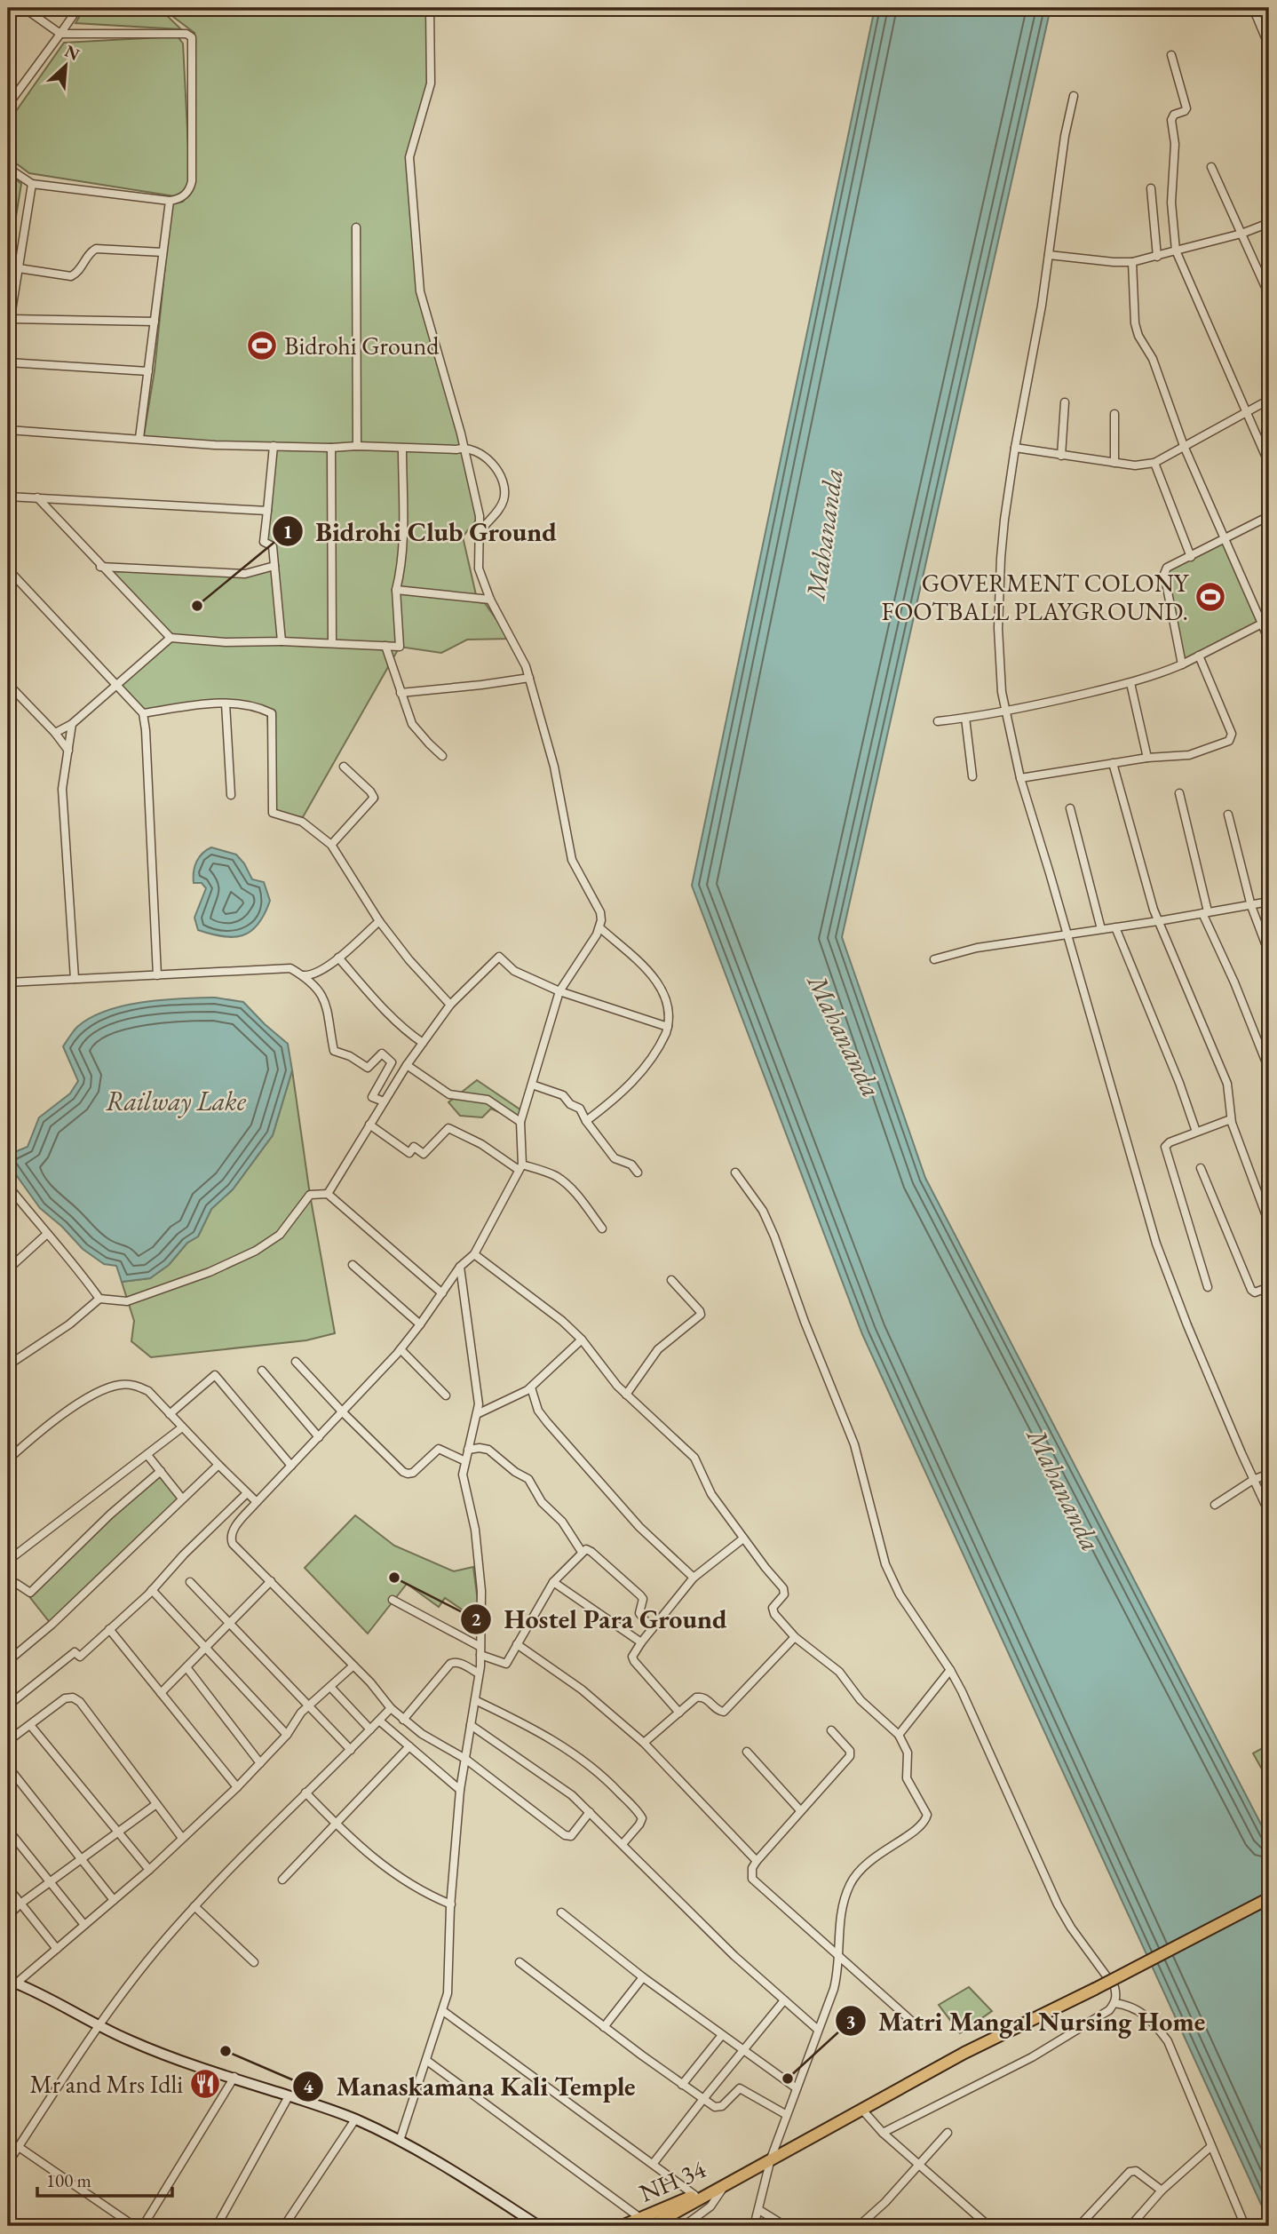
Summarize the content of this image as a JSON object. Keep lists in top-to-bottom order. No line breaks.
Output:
{"streets":{"main road":["NH 34"]},"water":["Mahananda","Railway Lake"],"places":{"sports":["Bidrohi Ground","GOVERMENT COLONY FOOTBALL PLAYGROUND."],"other":["Bidrohi Club Ground","Hostel Para Ground","Manaskamana Kali Temple","Matri Mangal Nursing Home"],"restaurant":["Mr and Mrs Idli"]},"scale_bar":"100 m","north":"top right"}
